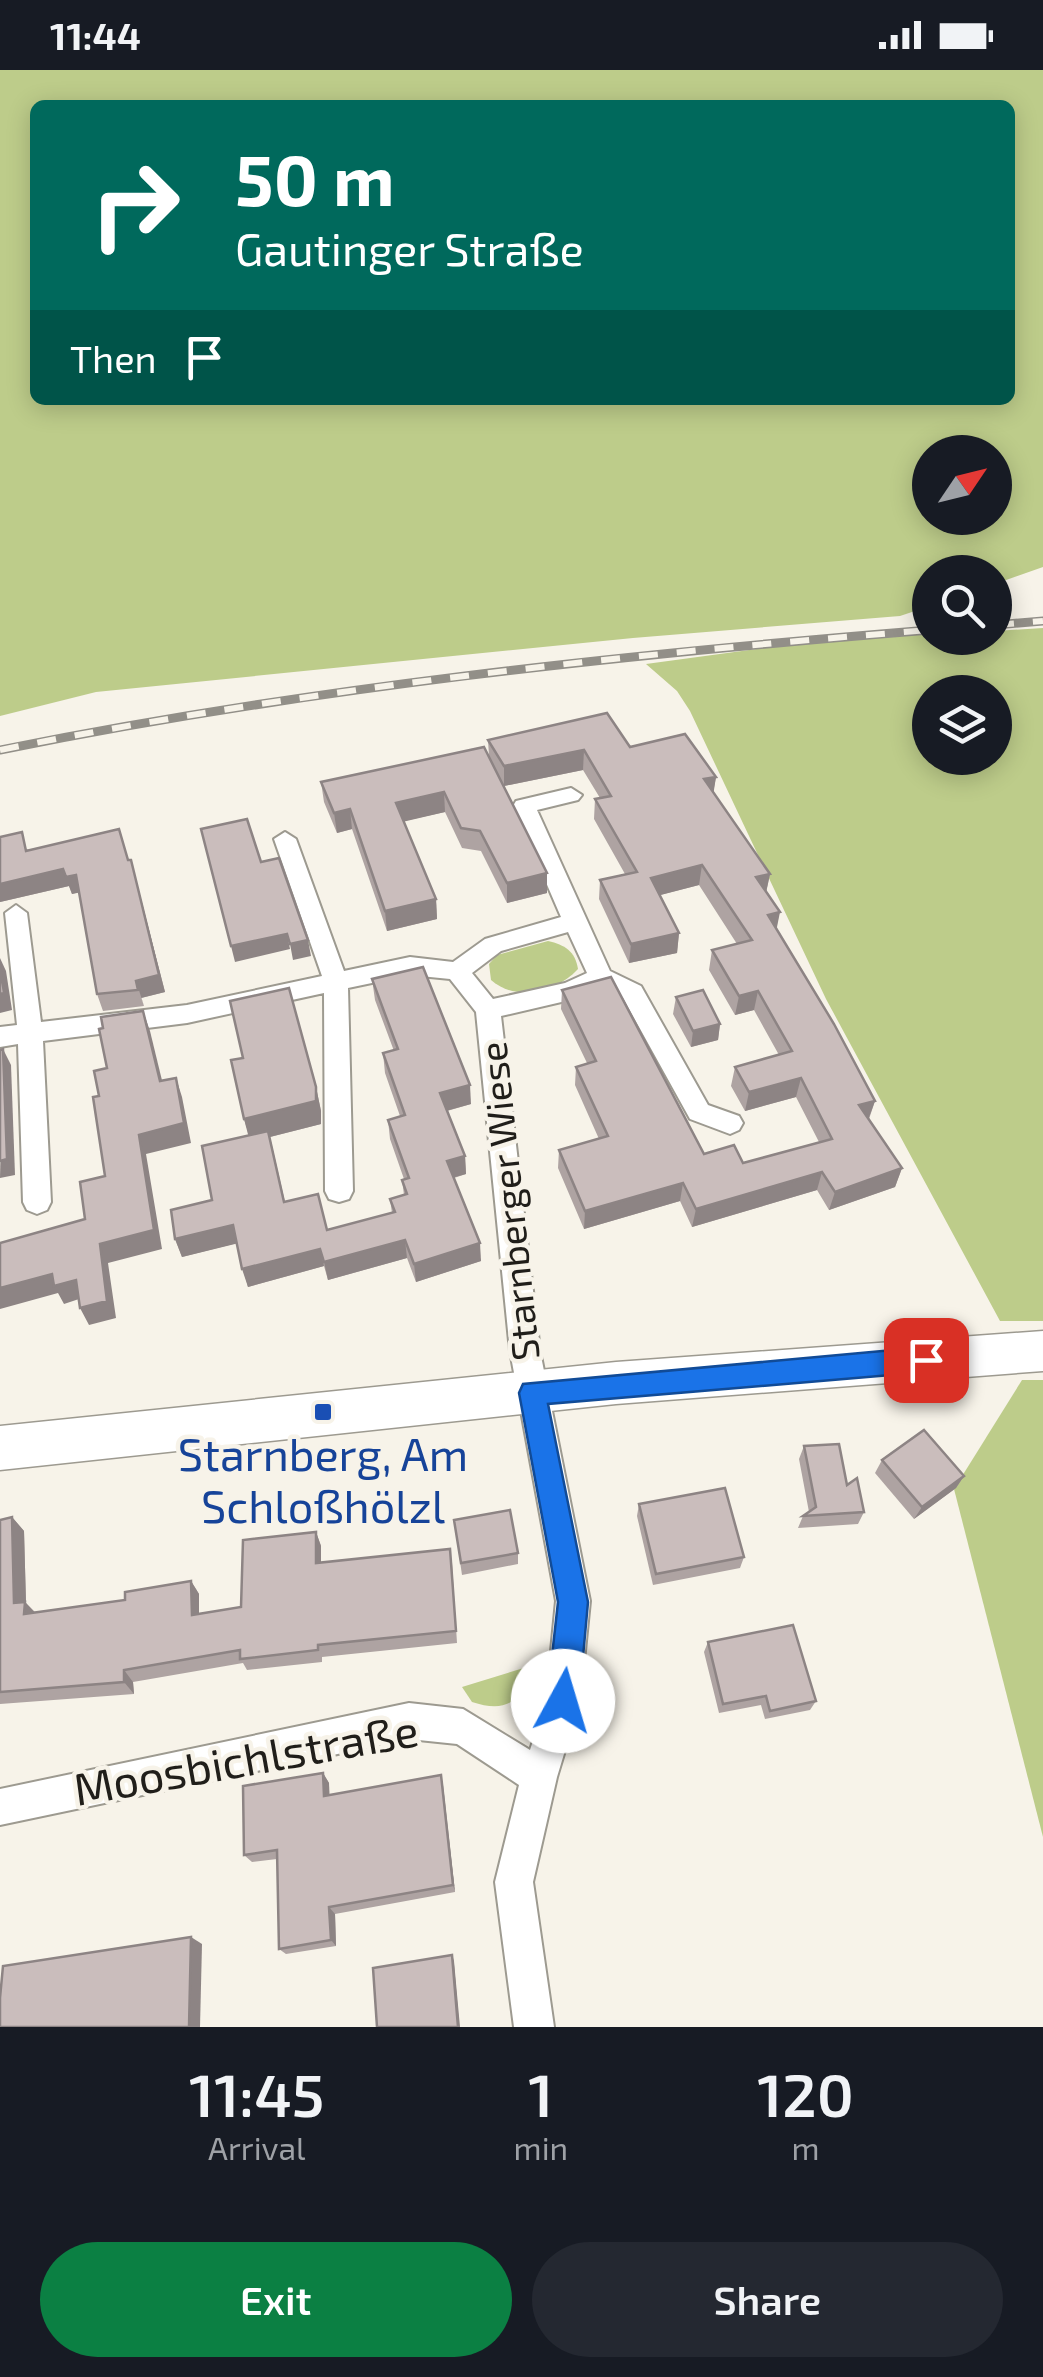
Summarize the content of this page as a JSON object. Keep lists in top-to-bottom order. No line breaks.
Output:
{"streets":{"street":["Starnberger Wiese","Moosbichlstraße"]},"crossings":[["Starnberger Wiese","Moosbichlstraße"]],"places":{"transit":["Starnberg, Am Schloßhölzl"]},"north":"top right","page":{"status":"11:44","turn":["50 m","Gautinger Straße"],"then":"Then","eta":["11:45","Arrival","1","min","120","m"],"buttons":["Exit","Share"]}}
